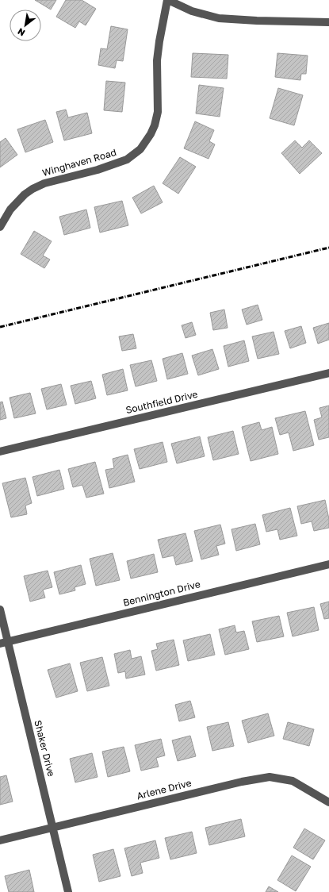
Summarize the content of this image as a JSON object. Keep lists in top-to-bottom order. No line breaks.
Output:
{"streets":{"street":["Winghaven Road","Southfield Drive","Bennington Drive","Shaker Drive","Arlene Drive"]},"crossings":[["Bennington Drive","Shaker Drive"],["Shaker Drive","Arlene Drive"]],"north":"bottom left"}
